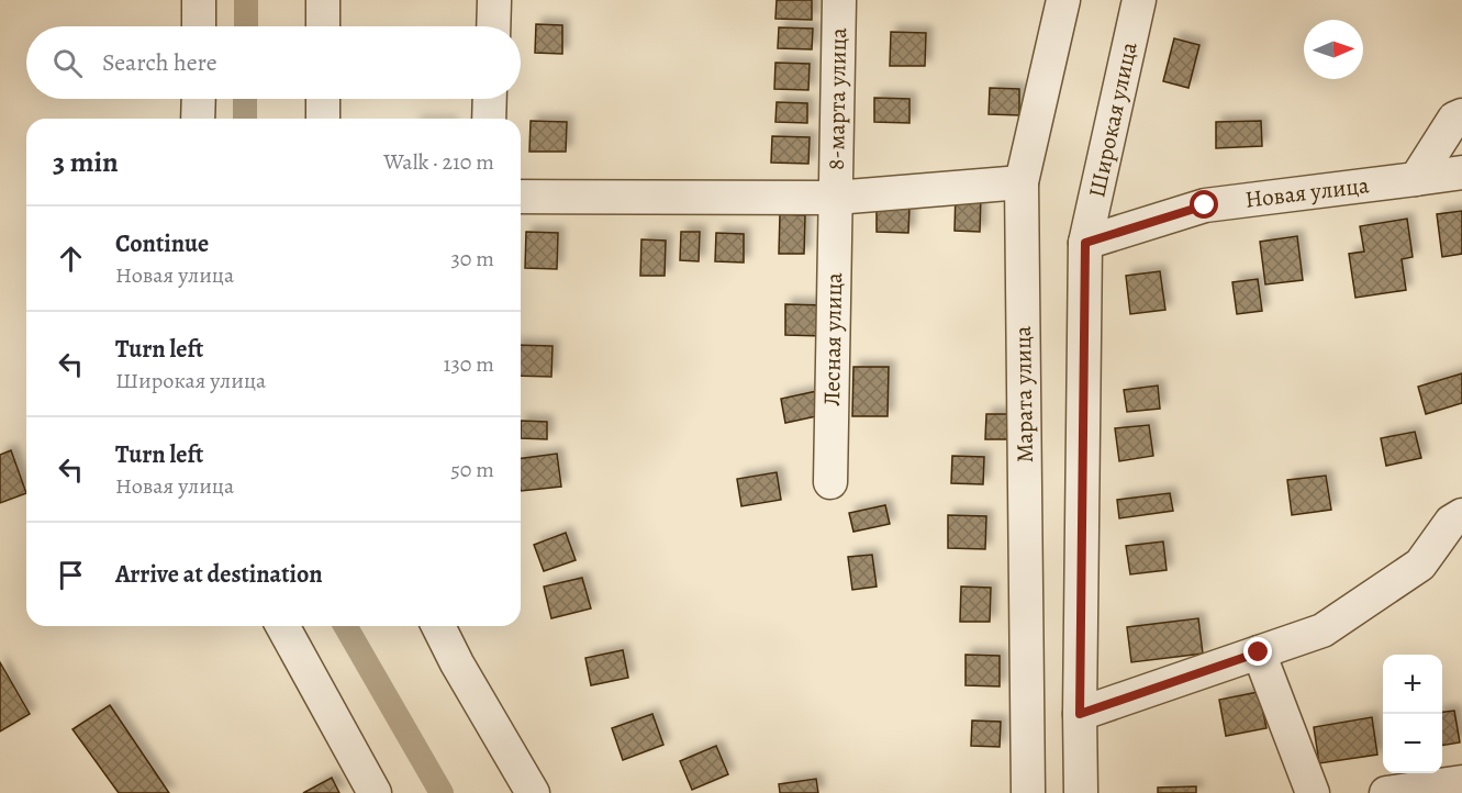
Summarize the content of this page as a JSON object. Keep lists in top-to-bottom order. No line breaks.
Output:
{"streets":{"street":["8-марта улица","Широкая улица","Новая улица","Лесная улица","Марата улица"]},"crossings":[["8-марта улица","Лесная улица"],["Широкая улица","Новая улица"]],"north":"right","page":{"search":"Search here","heading":["3 min","Walk · 210 m"],"list":[["Continue","Новая улица","30 m"],["Turn left","Широкая улица","130 m"],["Turn left","Новая улица","50 m"],"Arrive at destination"],"map_buttons":["+","−"]}}
